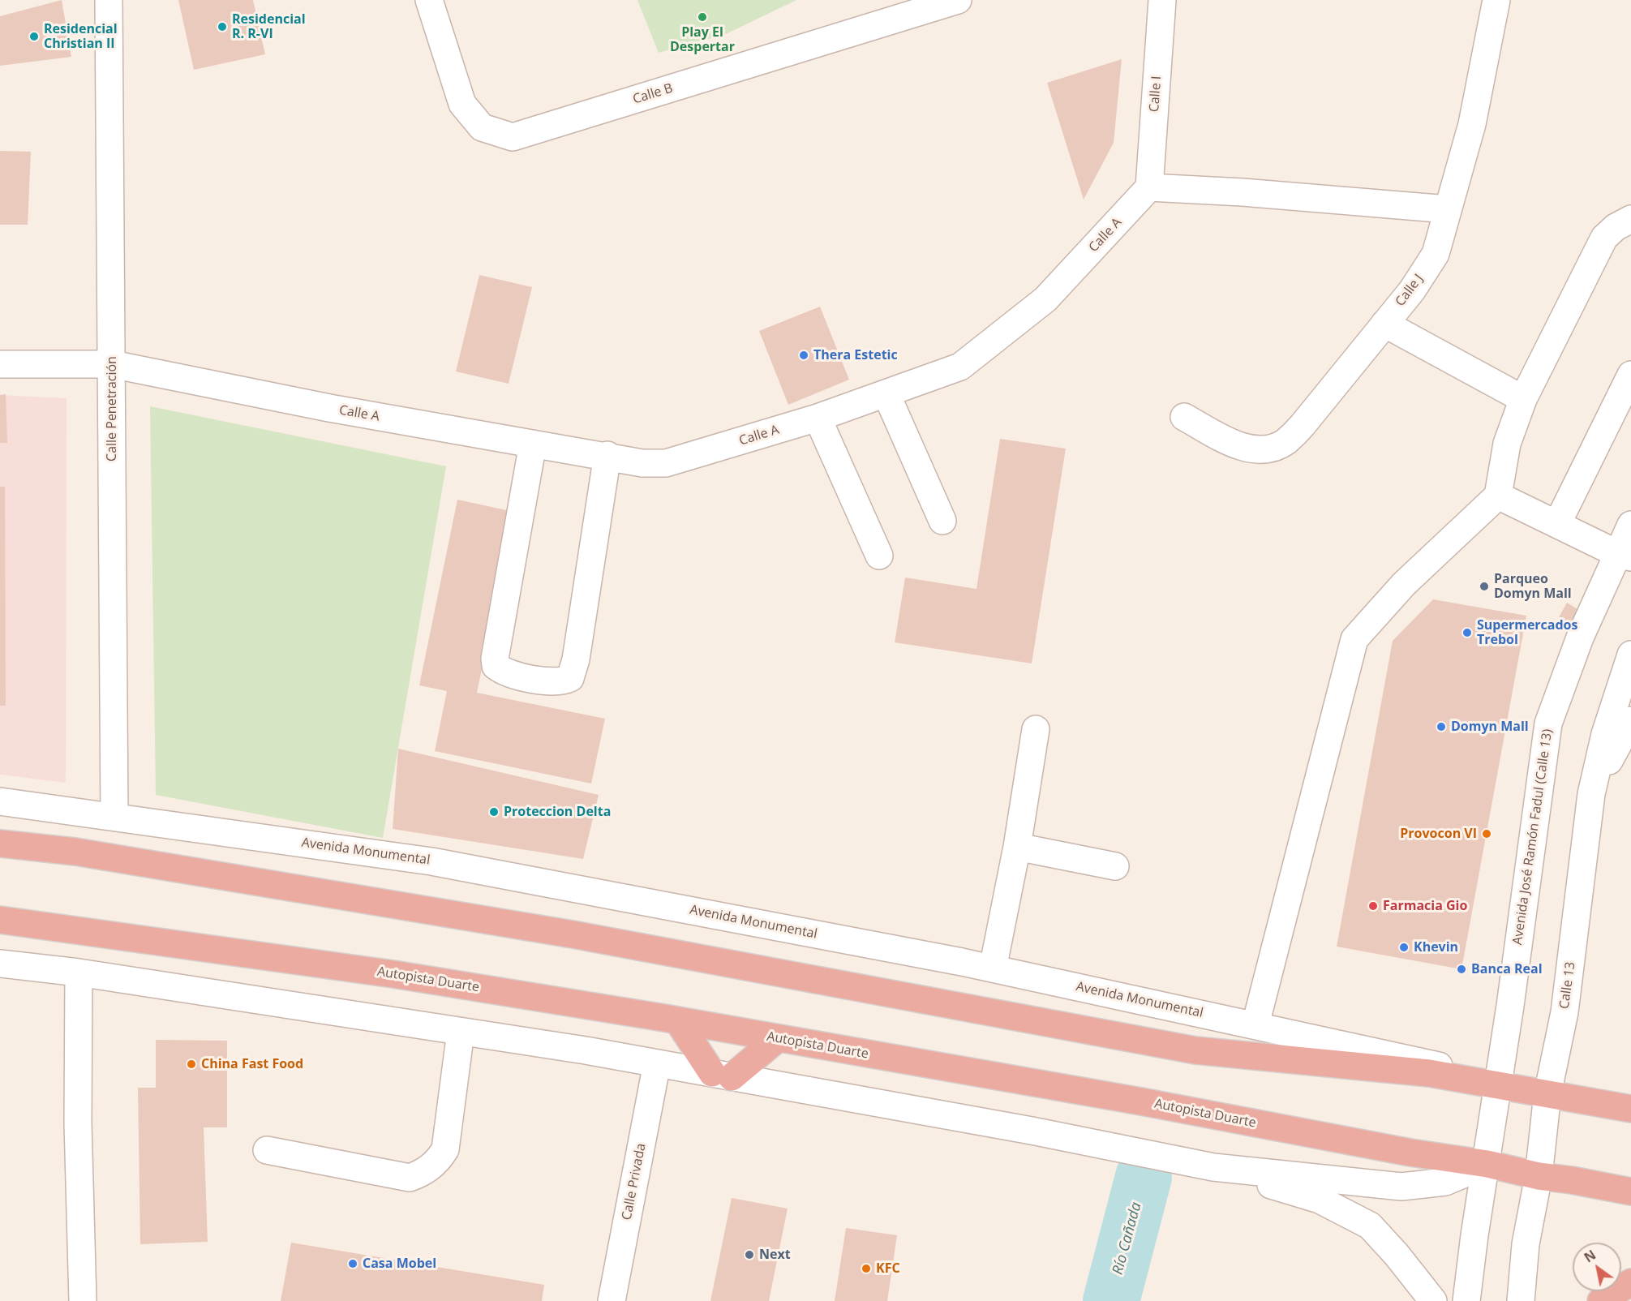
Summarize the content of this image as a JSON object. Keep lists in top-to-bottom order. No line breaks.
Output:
{"streets":{"highway":["Autopista Duarte"],"street":["Calle B","Calle I","Calle A","Calle J","Calle Penetración","Avenida José Ramón Fadul (Calle 13)","Avenida Monumental","Calle 13","Calle Privada"]},"crossings":[["Calle I","Calle A"],["Calle A","Calle Penetración"],["Calle Penetración","Avenida Monumental"],["Avenida José Ramón Fadul (Calle 13)","Avenida Monumental"],["Avenida José Ramón Fadul (Calle 13)","Autopista Duarte"],["Autopista Duarte","Calle 13"]],"water":["Río Cañada"],"places":["Play El Despertar","Residencial R. R-VI","Residencial Christian II","Thera Estetic","Parqueo Domyn Mall","Supermercados Trebol","Domyn Mall","Proteccion Delta","Provocon VI","Farmacia Gio","Khevin","Banca Real","China Fast Food","Next","Casa Mobel","KFC"],"north":"top left"}
